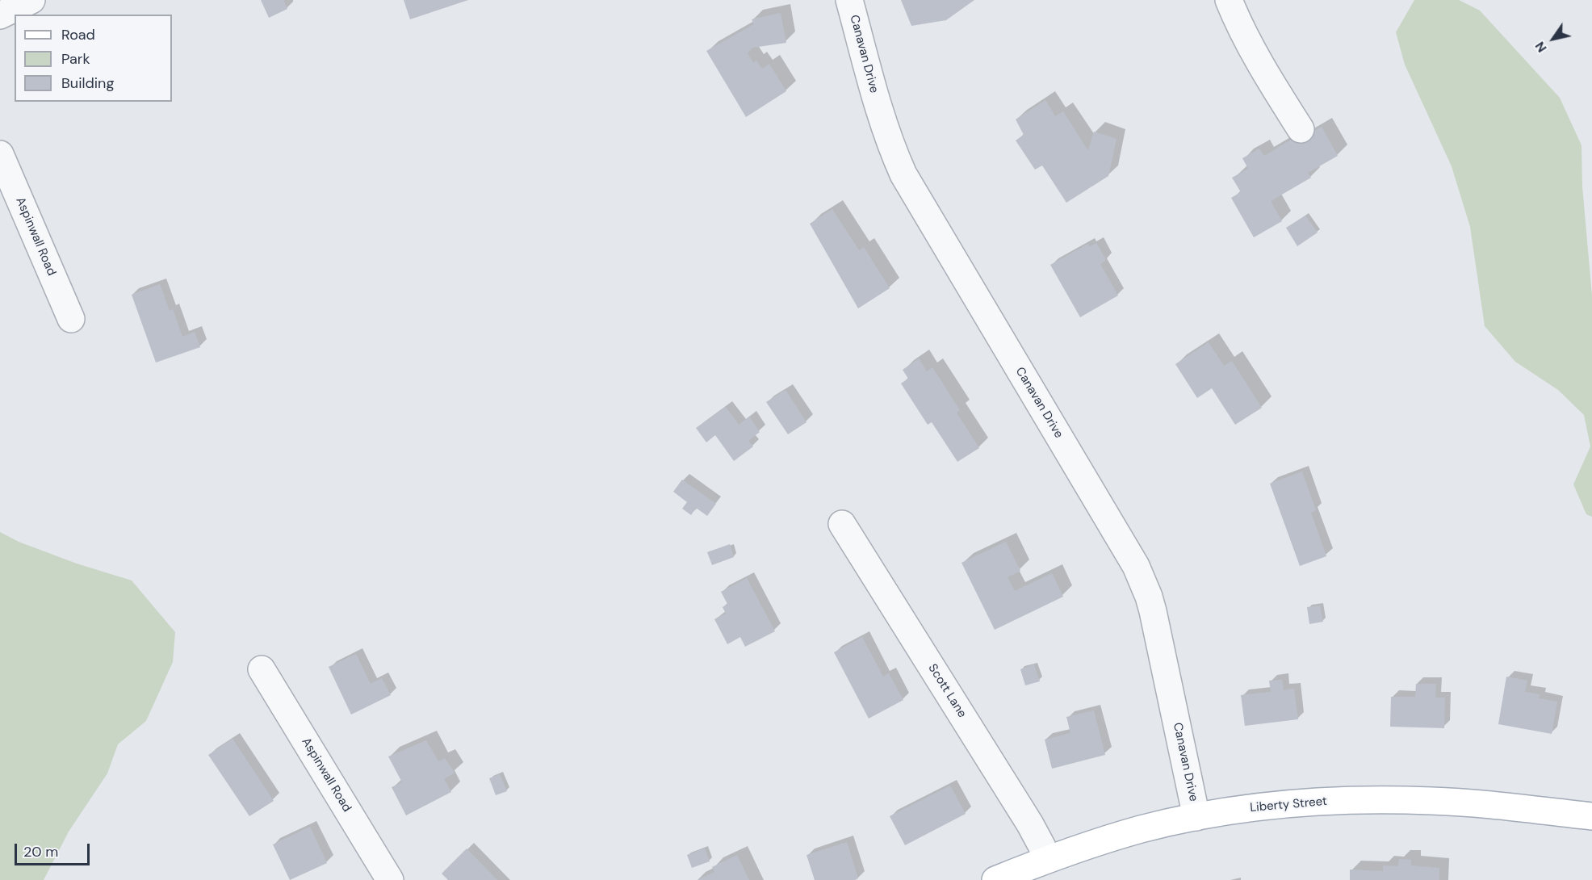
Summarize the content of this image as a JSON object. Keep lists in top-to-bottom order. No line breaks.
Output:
{"streets":{"main road":["Liberty Street"],"street":["Canavan Drive","Aspinwall Road","Scott Lane"]},"crossings":[["Canavan Drive","Liberty Street"],["Scott Lane","Liberty Street"]],"legend":["Road","Park","Building"],"scale_bar":"20 m","north":"bottom left"}
